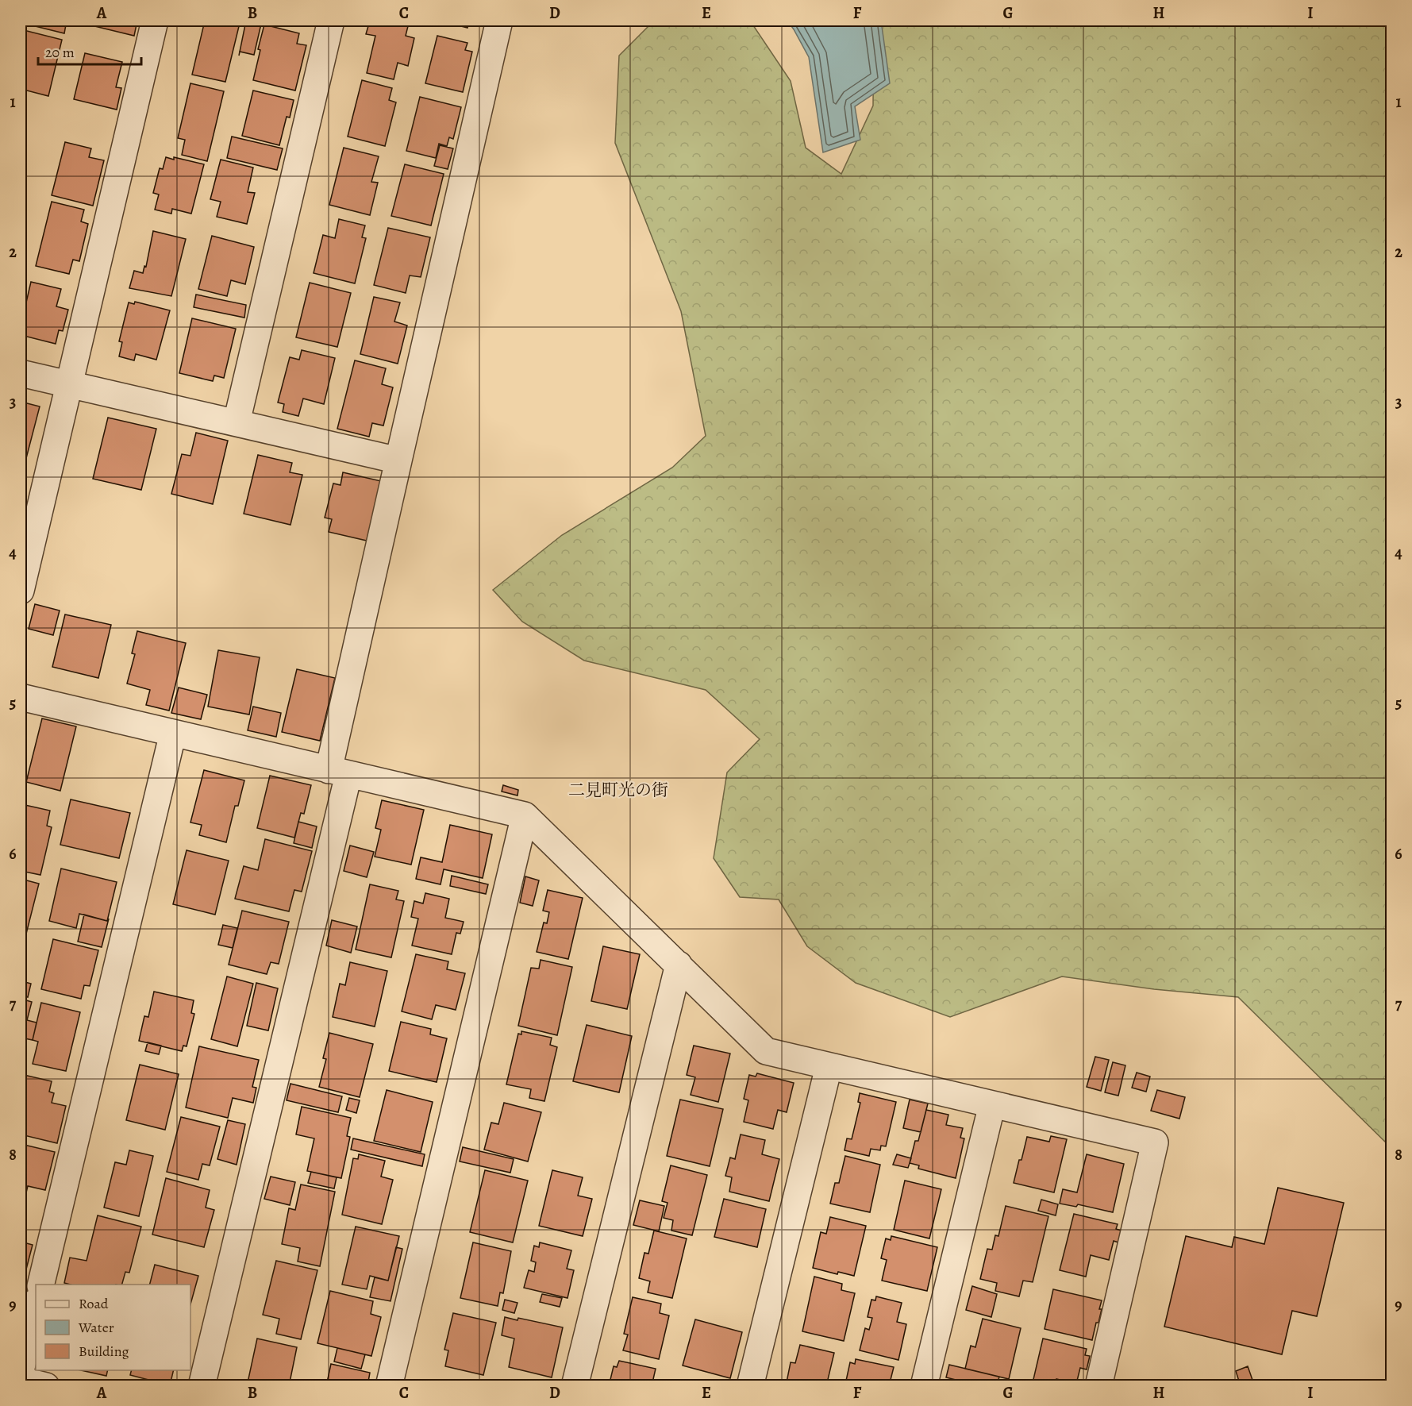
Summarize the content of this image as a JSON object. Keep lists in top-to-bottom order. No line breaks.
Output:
{"districts":["二見町光の街"],"legend":["Road","Water","Building"],"scale_bar":"20 m","grid":{"columns":["A","B","C","D","E","F","G","H","I"],"rows":["1","2","3","4","5","6","7","8","9"]}}
